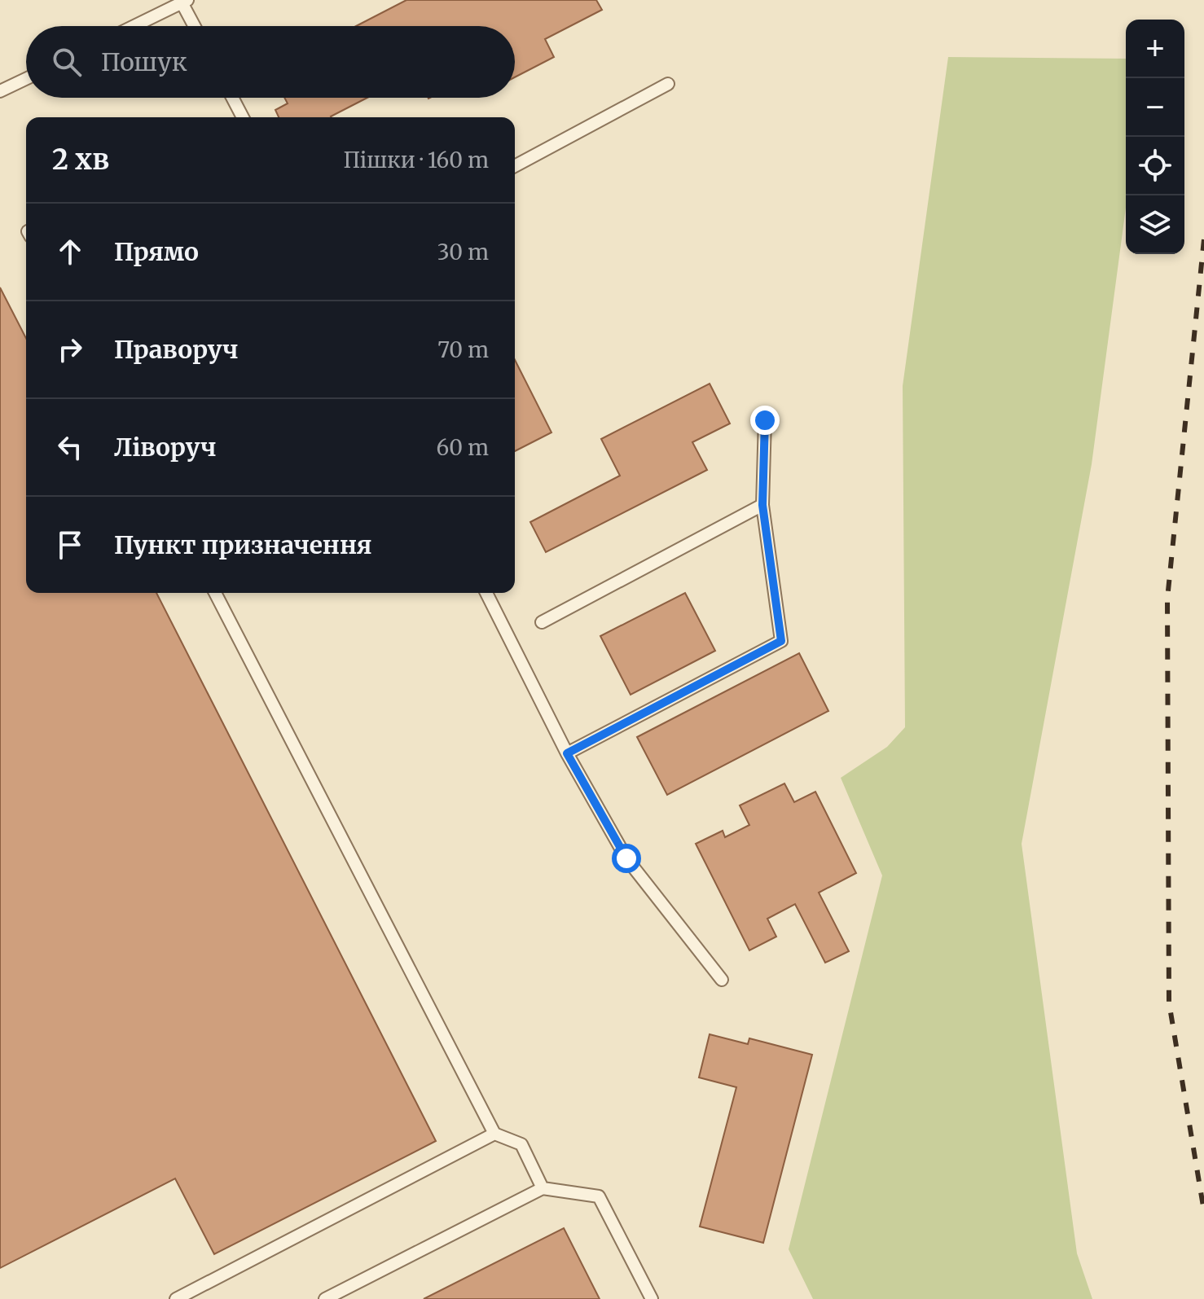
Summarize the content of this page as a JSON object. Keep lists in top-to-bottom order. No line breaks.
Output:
{"page":{"map_buttons":["+","−"],"search":"Пошук","heading":["2 хв","Пішки · 160 m"],"list":[["Прямо","30 m"],["Праворуч","70 m"],["Ліворуч","60 m"],"Пункт призначення"]}}
